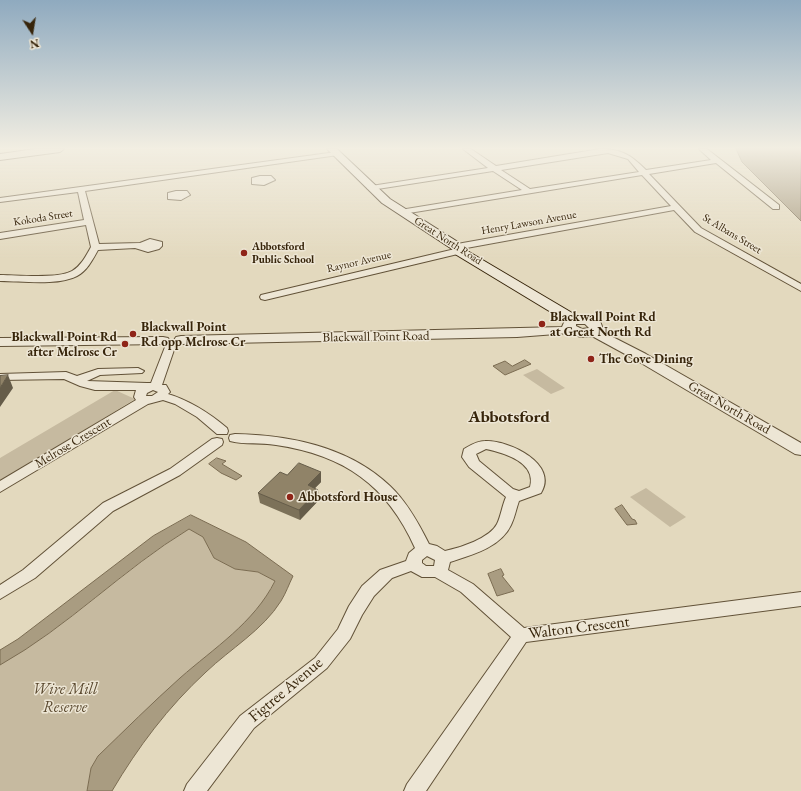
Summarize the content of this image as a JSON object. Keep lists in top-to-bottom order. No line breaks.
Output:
{"streets":{"main road":["Great North Road"],"street":["Kokoda Street","Henry Lawson Avenue","St Albans Street","Raynor Avenue","Blackwall Point Road","Melrose Crescent","Walton Crescent","Figtree Avenue"]},"crossings":[["Henry Lawson Avenue","St Albans Street"],["Henry Lawson Avenue","Great North Road"],["Henry Lawson Avenue","Raynor Avenue"],["Great North Road","Raynor Avenue"],["Great North Road","Blackwall Point Road"]],"districts":["Abbotsford"],"parks":["Wire Mill Reserve"],"places":["Abbotsford Public School","Blackwall Point Rd at Great North Rd","Blackwall Point Rd opp Melrose Cr","Blackwall Point Rd after Melrose Cr","The Cove Dining","Abbotsford House"],"north":"bottom"}
